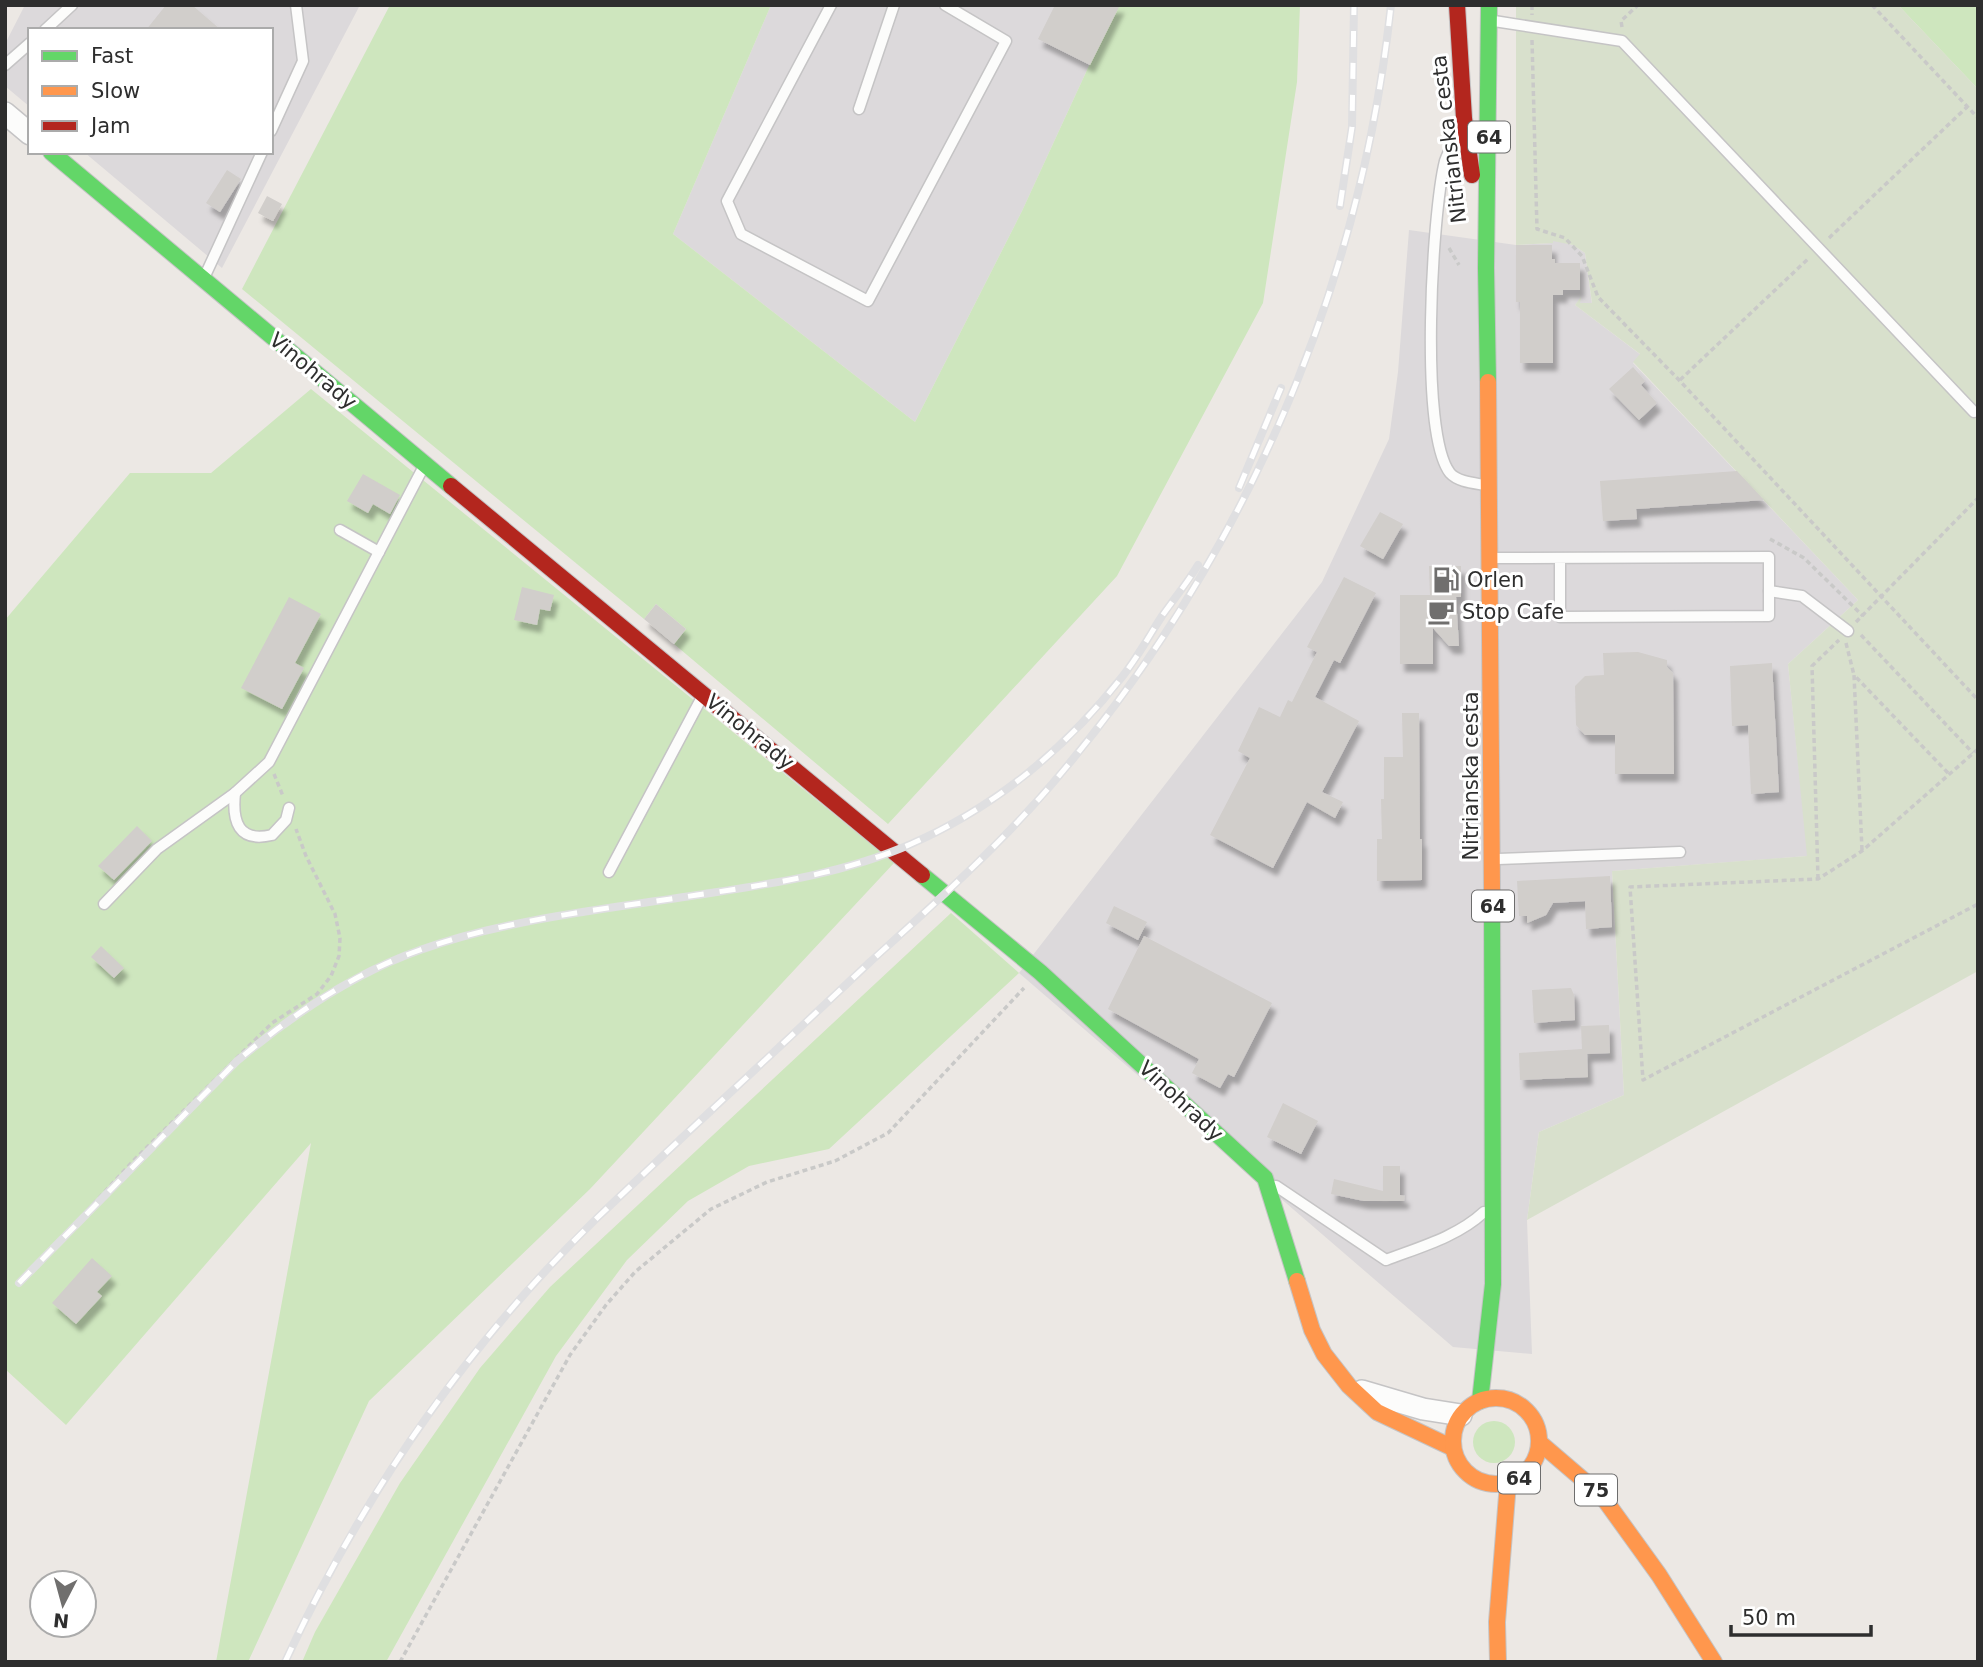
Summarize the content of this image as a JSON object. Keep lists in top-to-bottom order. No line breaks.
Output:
{"streets":{"main road":["64","Nitrianska cesta","Vinohrady","75"]},"crossings":[["64","Nitrianska cesta"],["64","75"],["Nitrianska cesta","75"]],"places":{"fuel station":["Orlen"],"cafe":["Stop Cafe"]},"legend":["Fast","Slow","Jam"],"scale_bar":"50 m","north":"bottom"}
